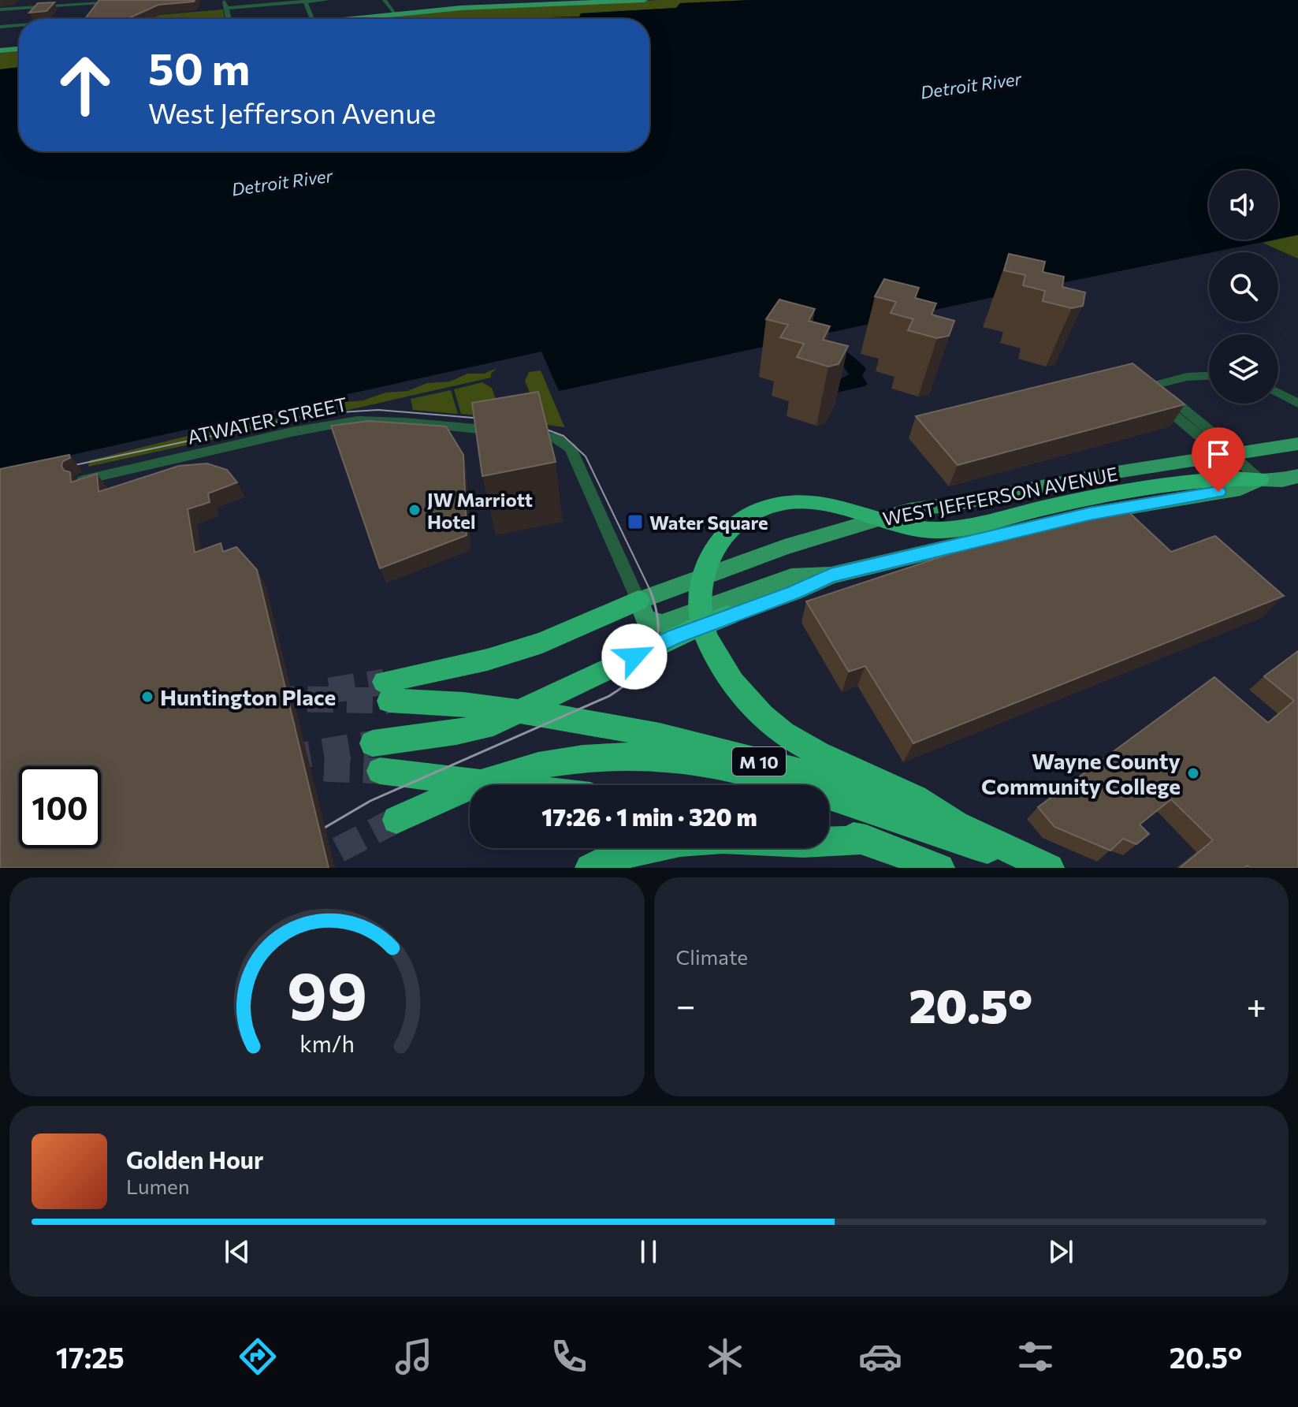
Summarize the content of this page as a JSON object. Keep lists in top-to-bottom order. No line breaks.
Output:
{"streets":{"highway":["M 10"],"main road":["WEST JEFFERSON AVENUE"],"street":["ATWATER STREET"]},"crossings":[["ATWATER STREET","WEST JEFFERSON AVENUE"],["ATWATER STREET","M 10"],["WEST JEFFERSON AVENUE","M 10"]],"water":["Detroit River"],"places":{"other":["JW Marriott Hotel","Huntington Place","Wayne County Community College"],"transit":["Water Square"]},"page":{"turn":["50 m","West Jefferson Avenue"],"limit":"100","trip":"17:26 · 1 min · 320 m","tile":"Climate","heat":["−","20.5°","+"],"song":["Golden Hour","Lumen"],"tabs":["17:25","20.5°"],"gauge":["99","km/h"]}}
